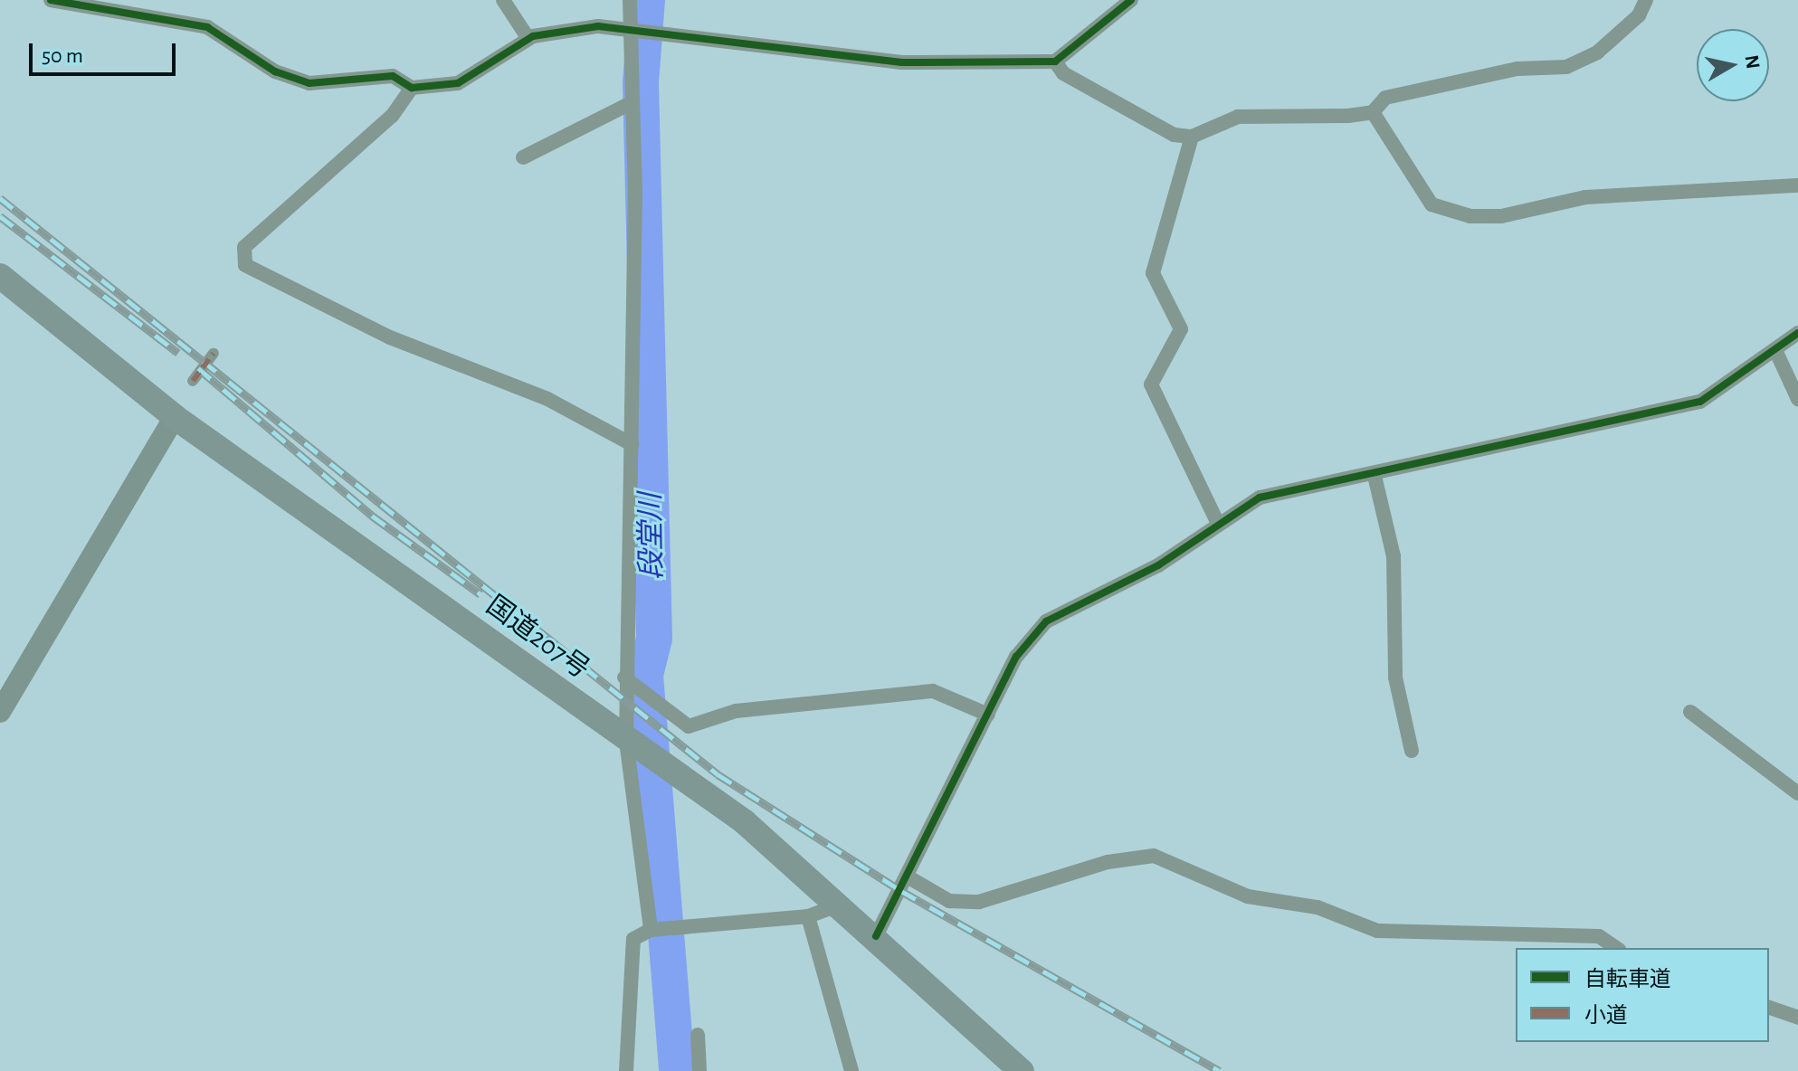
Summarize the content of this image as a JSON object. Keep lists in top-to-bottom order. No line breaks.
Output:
{"streets":{"highway":["国道207号"]},"water":["段堂川"],"legend":["自転車道","小道"],"scale_bar":"50 m","north":"right"}
